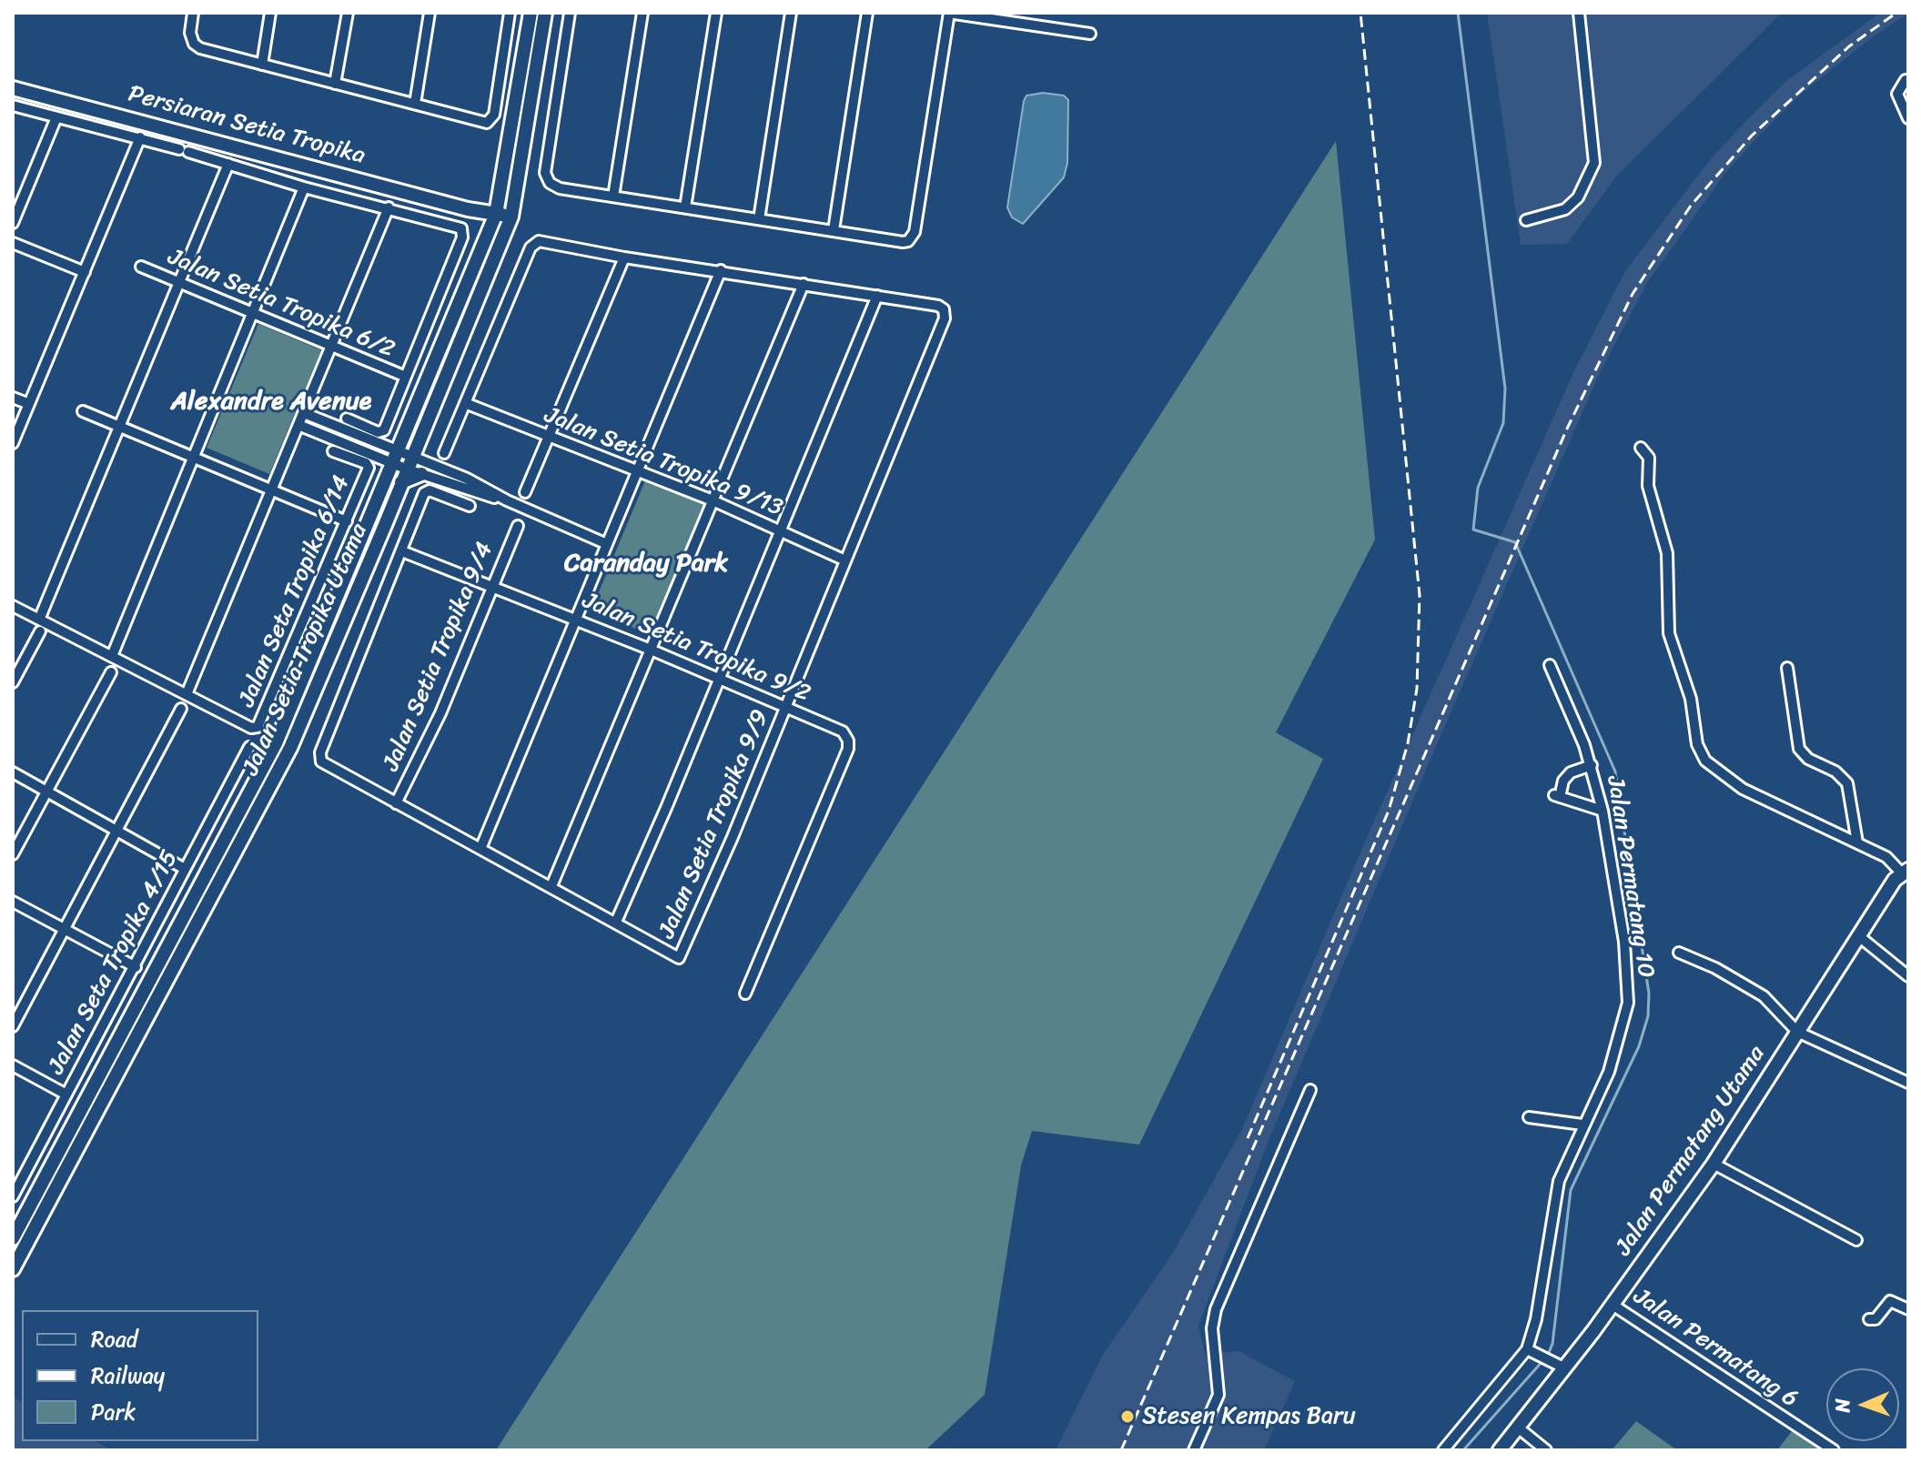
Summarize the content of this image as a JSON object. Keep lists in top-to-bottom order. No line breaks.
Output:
{"streets":{"main road":["Persiaran Setia Tropika","Jalan Setia Tropika Utama","Jalan Permatang Utama"],"street":["Jalan Setia Tropika 6/2","Jalan Setia Tropika 9/13","Jalan Seta Tropika 6/14","Jalan Setia Tropika 9/2","Jalan Setia Tropika 9/4","Jalan Setia Tropika 9/9","Jalan Permatang 10","Jalan Seta Tropika 4/15","Jalan Permatang 6"]},"crossings":[["Persiaran Setia Tropika","Jalan Setia Tropika Utama"],["Jalan Setia Tropika 9/13","Jalan Setia Tropika 9/9"],["Jalan Setia Tropika 9/2","Jalan Setia Tropika 9/4"],["Jalan Setia Tropika 9/2","Jalan Setia Tropika 9/9"],["Jalan Permatang Utama","Jalan Permatang 6"]],"districts":["Alexandre Avenue","Caranday Park"],"places":["Stesen Kempas Baru"],"legend":["Road","Railway","Park"],"north":"left"}
